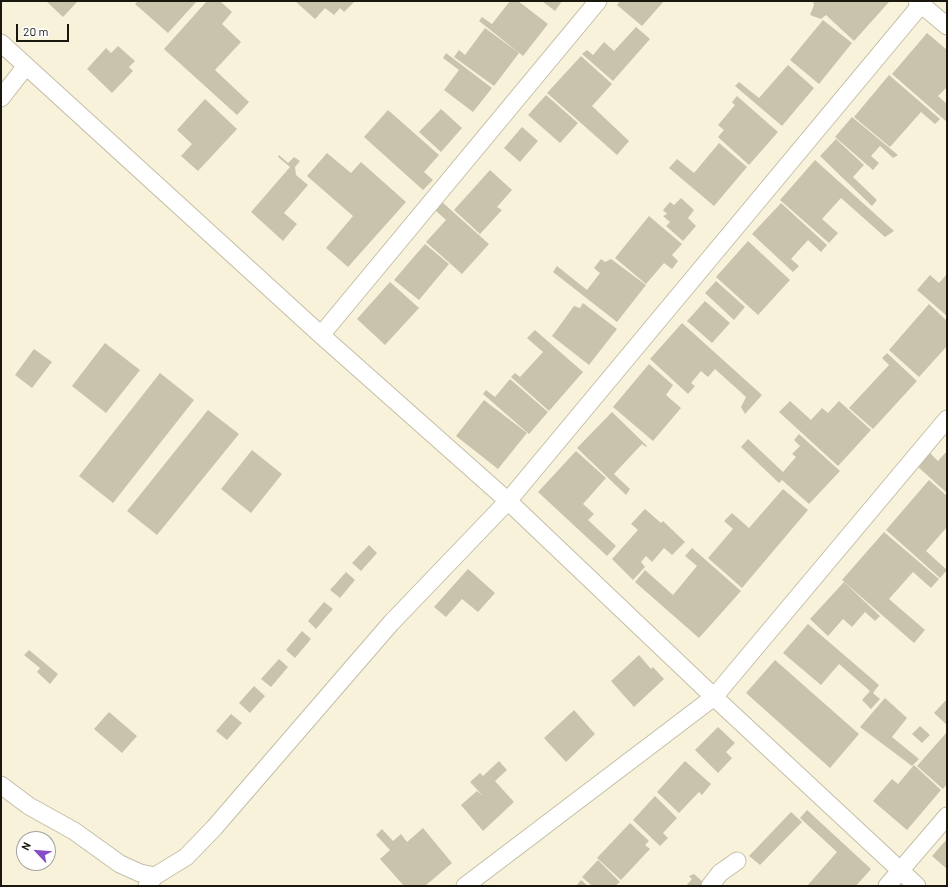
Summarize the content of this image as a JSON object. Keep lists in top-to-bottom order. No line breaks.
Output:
{"scale_bar":"20 m","north":"top left"}
